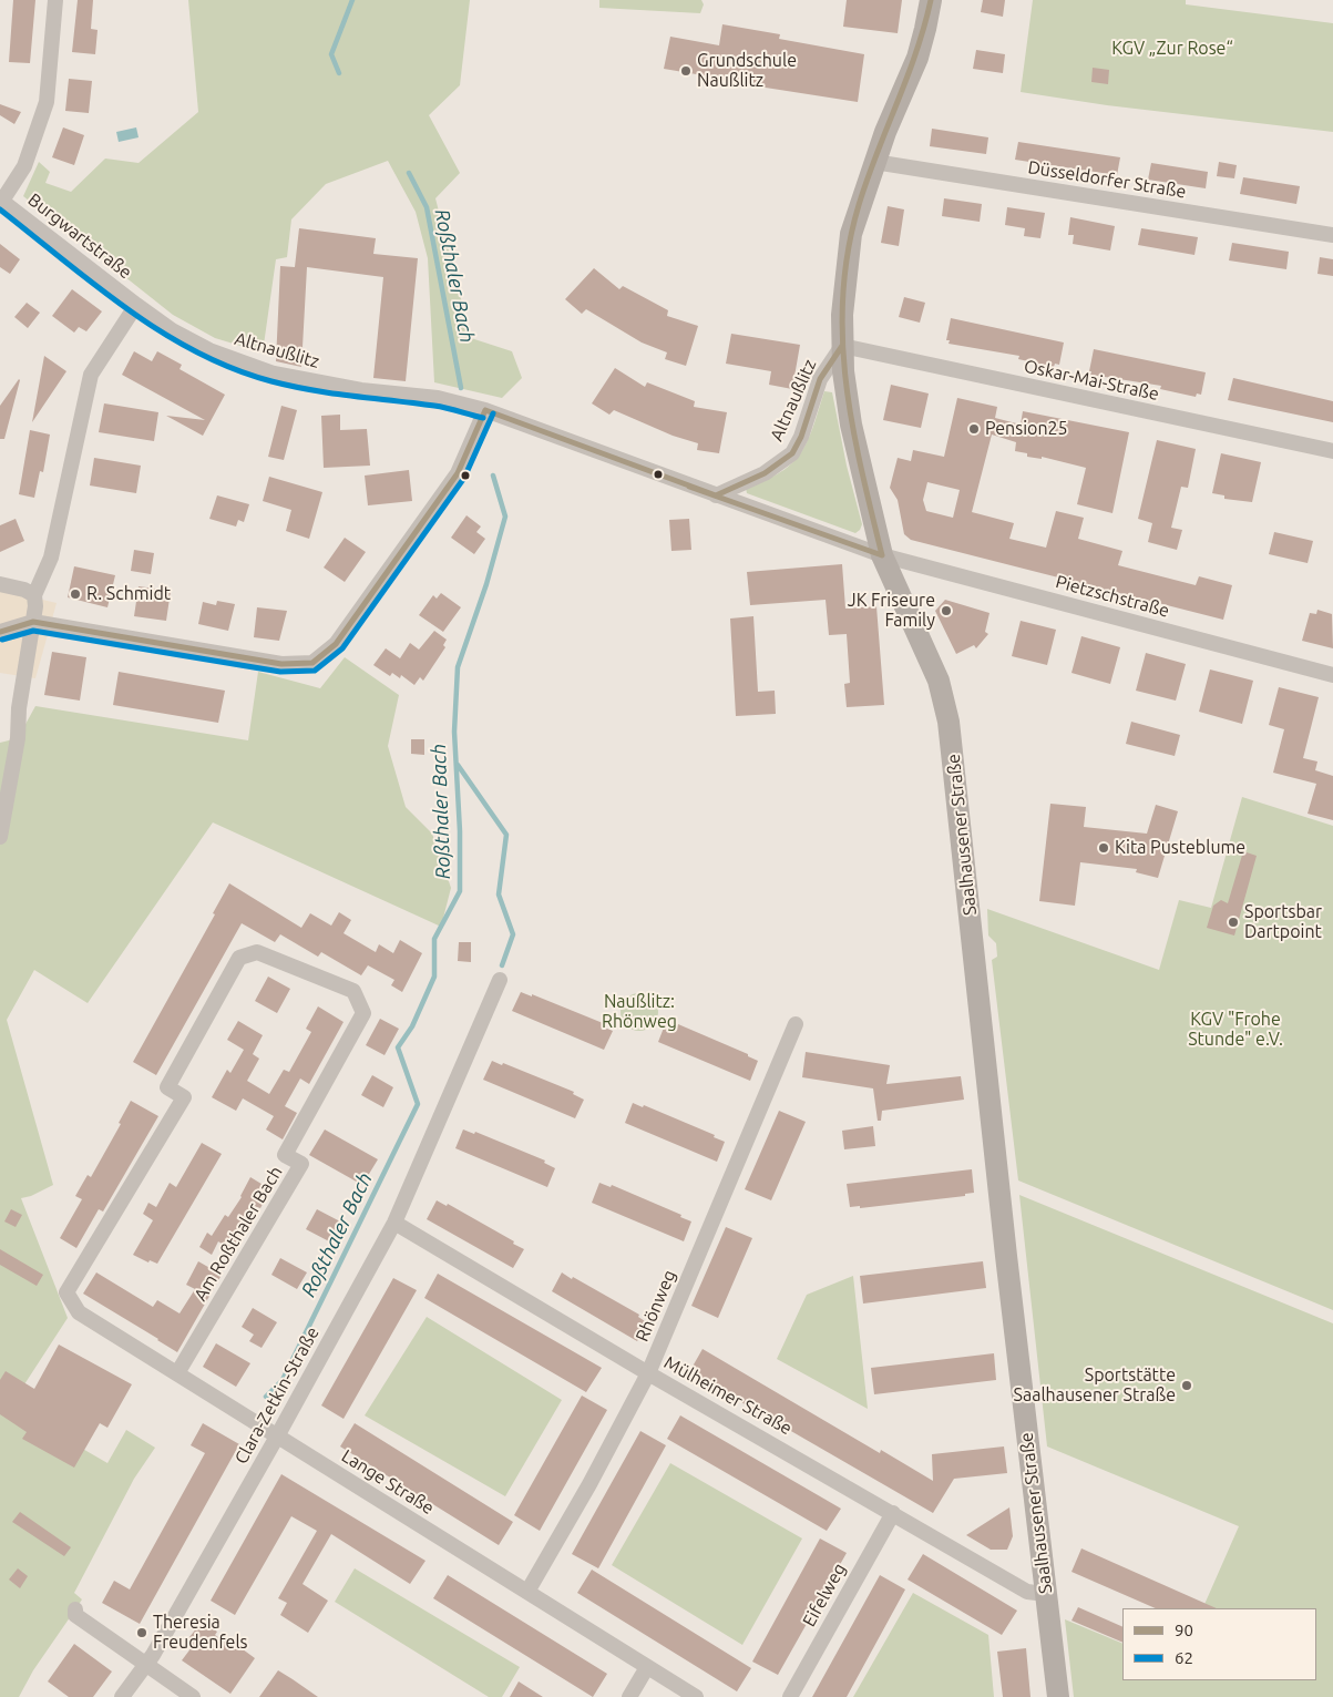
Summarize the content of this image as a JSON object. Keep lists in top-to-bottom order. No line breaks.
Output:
{"streets":{"street":["Düsseldorfer Straße","Burgwartstraße","Altnaußlitz","Oskar-Mai-Straße","Pietzschstraße","Saalhausener Straße","Am Roßthaler Bach","Rhönweg","Clara-Zetkin-Straße","Mülheimer Straße","Lange Straße","Eifelweg"]},"crossings":[["Düsseldorfer Straße","Saalhausener Straße"],["Burgwartstraße","Altnaußlitz"],["Altnaußlitz","Oskar-Mai-Straße"],["Altnaußlitz","Pietzschstraße"],["Altnaußlitz","Saalhausener Straße"],["Oskar-Mai-Straße","Saalhausener Straße"],["Pietzschstraße","Saalhausener Straße"],["Saalhausener Straße","Mülheimer Straße"],["Am Roßthaler Bach","Lange Straße"],["Rhönweg","Mülheimer Straße"],["Rhönweg","Lange Straße"],["Clara-Zetkin-Straße","Mülheimer Straße"],["Clara-Zetkin-Straße","Lange Straße"],["Mülheimer Straße","Eifelweg"]],"water":["Roßthaler Bach"],"parks":["KGV „Zur Rose“","Naußlitz: Rhönweg","KGV \"Frohe Stunde\" e.V."],"places":["Grundschule Naußlitz","Pension25","R. Schmidt","JK Friseure Family","Kita Pusteblume","Sportsbar Dartpoint","Sportstätte Saalhausener Straße","Theresia Freudenfels"],"lines":["transit line 90","transit line 62"],"legend":["90","62"]}
